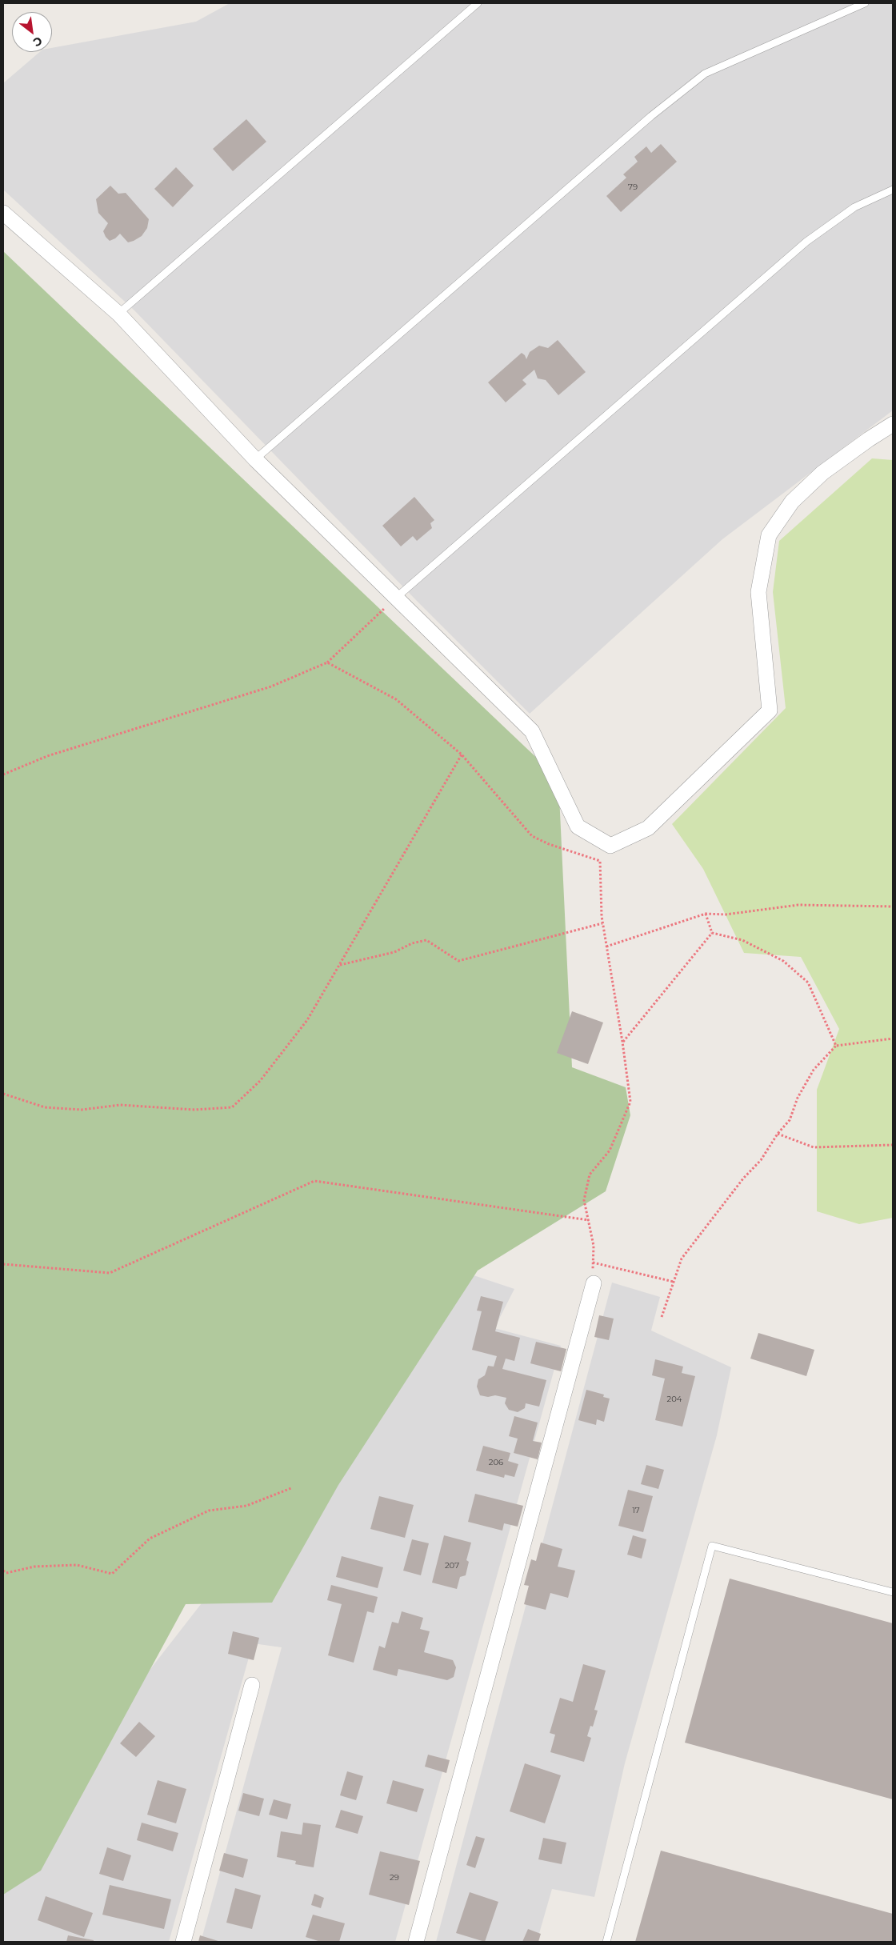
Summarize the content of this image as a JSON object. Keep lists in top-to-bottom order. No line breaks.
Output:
{"house_numbers":["79","204","206","17","207","29"],"north":"bottom right"}
